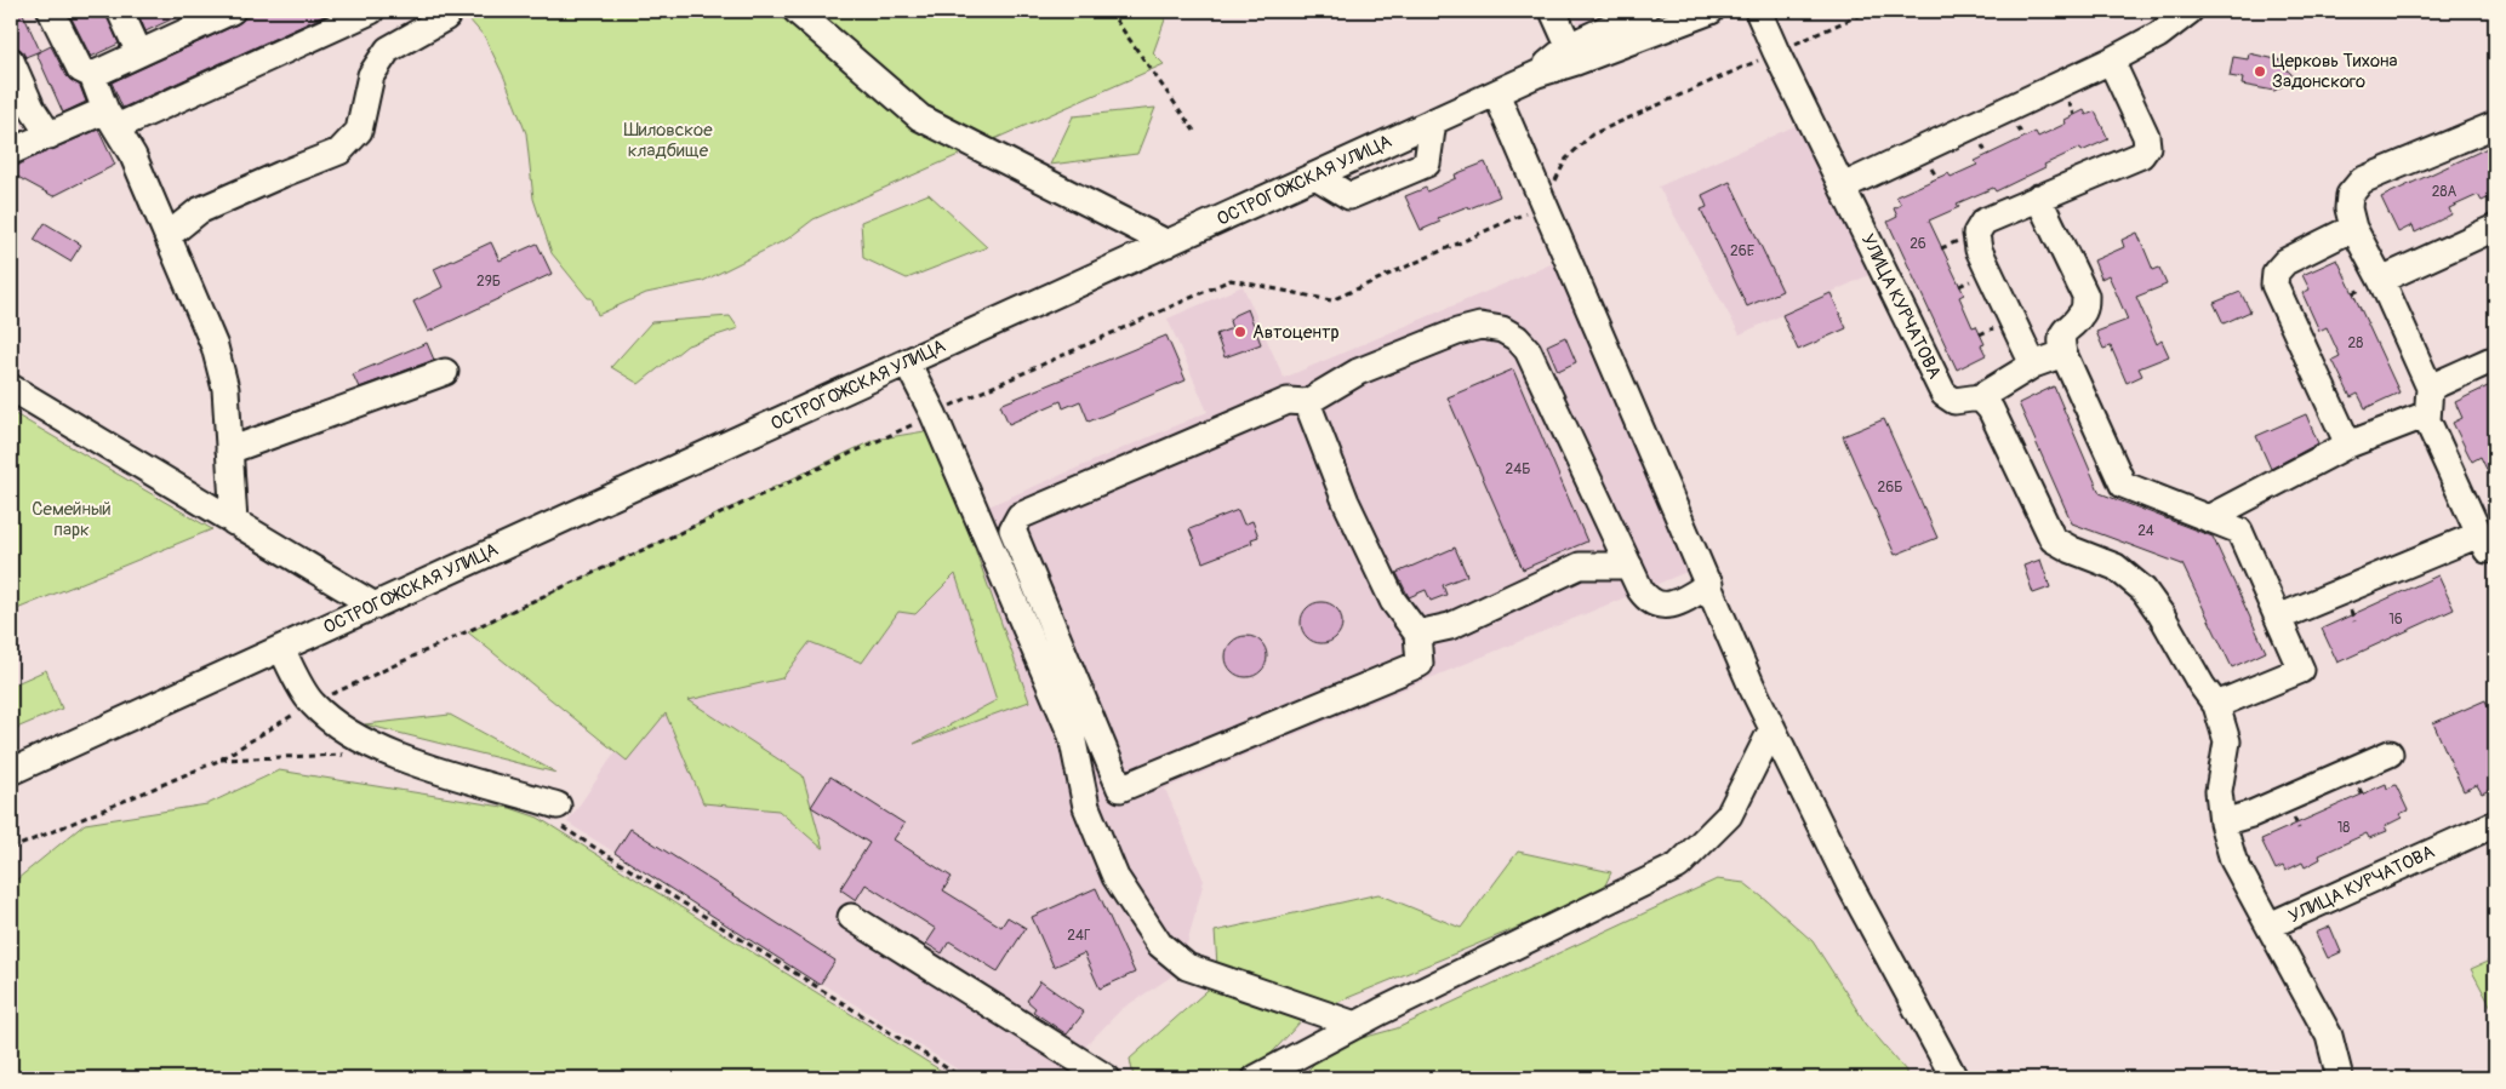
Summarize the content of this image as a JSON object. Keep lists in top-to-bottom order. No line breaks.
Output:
{"streets":{"street":["ОСТРОГОЖСКАЯ УЛИЦА","УЛИЦА КУРЧАТОВА"]},"parks":["Шиловское кладбище","Семейный парк"],"places":["Церковь Тихона Задонского","Автоцентр"],"house_numbers":["28А","26","26Е","29Б","28","24Б","26Б","24","16","18","24Г"]}
